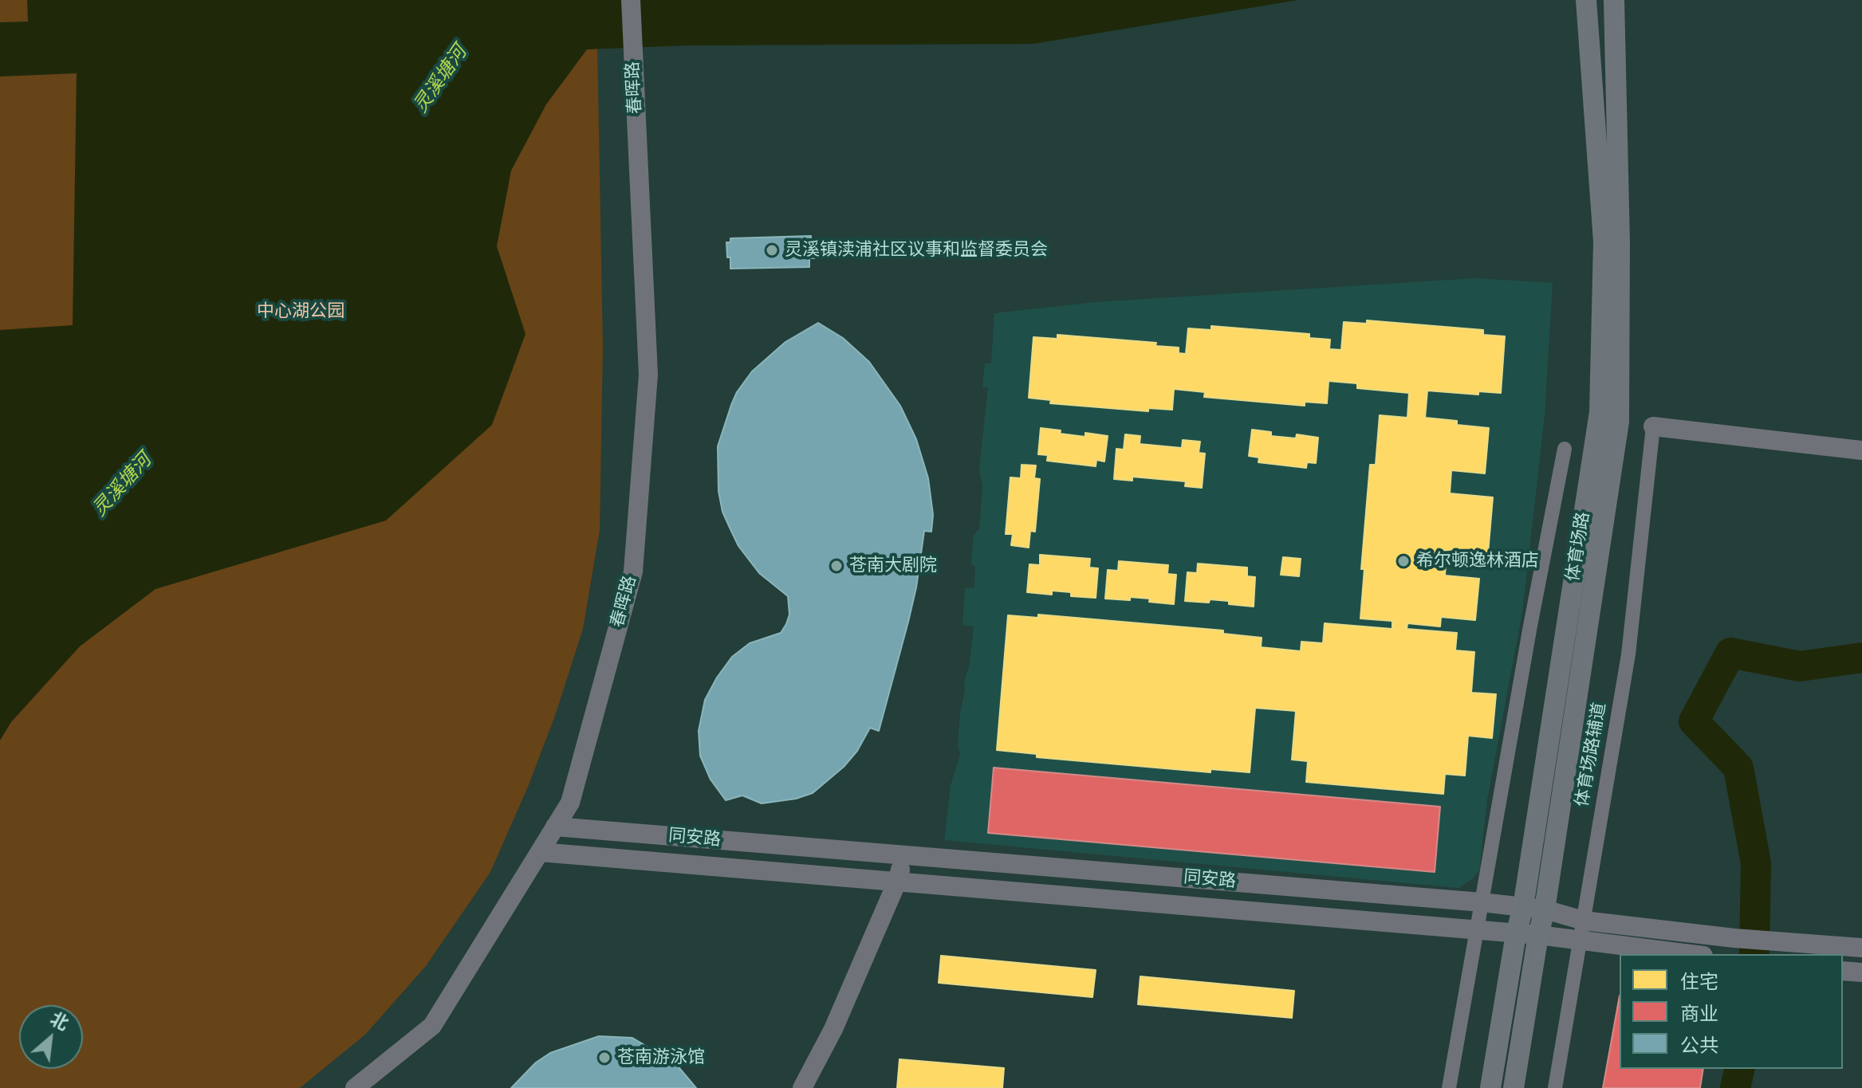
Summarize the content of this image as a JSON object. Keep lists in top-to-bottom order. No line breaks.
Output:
{"streets":{"main road":["体育场路"],"street":["春晖路","体育场路辅道","同安路"]},"crossings":[["春晖路","同安路"],["体育场路","同安路"],["体育场路辅道","同安路"]],"water":["灵溪塘河"],"parks":["中心湖公园"],"places":["灵溪镇渎浦社区议事和监督委员会","希尔顿逸林酒店","苍南大剧院","苍南游泳馆"],"legend":["住宅","商业","公共"],"north":"top right"}
